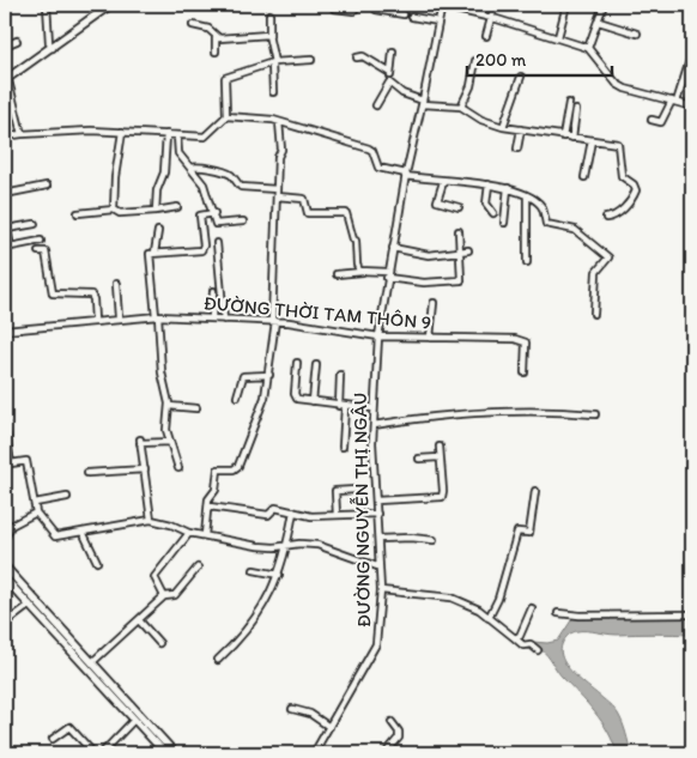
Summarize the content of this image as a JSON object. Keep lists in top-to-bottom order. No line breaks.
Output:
{"streets":{"street":["ĐƯỜNG THỜI TAM THÔN 9","ĐƯỜNG NGUYỄN THỊ NGÂU"]},"crossings":[["ĐƯỜNG THỜI TAM THÔN 9","ĐƯỜNG NGUYỄN THỊ NGÂU"]],"scale_bar":"200 m"}
